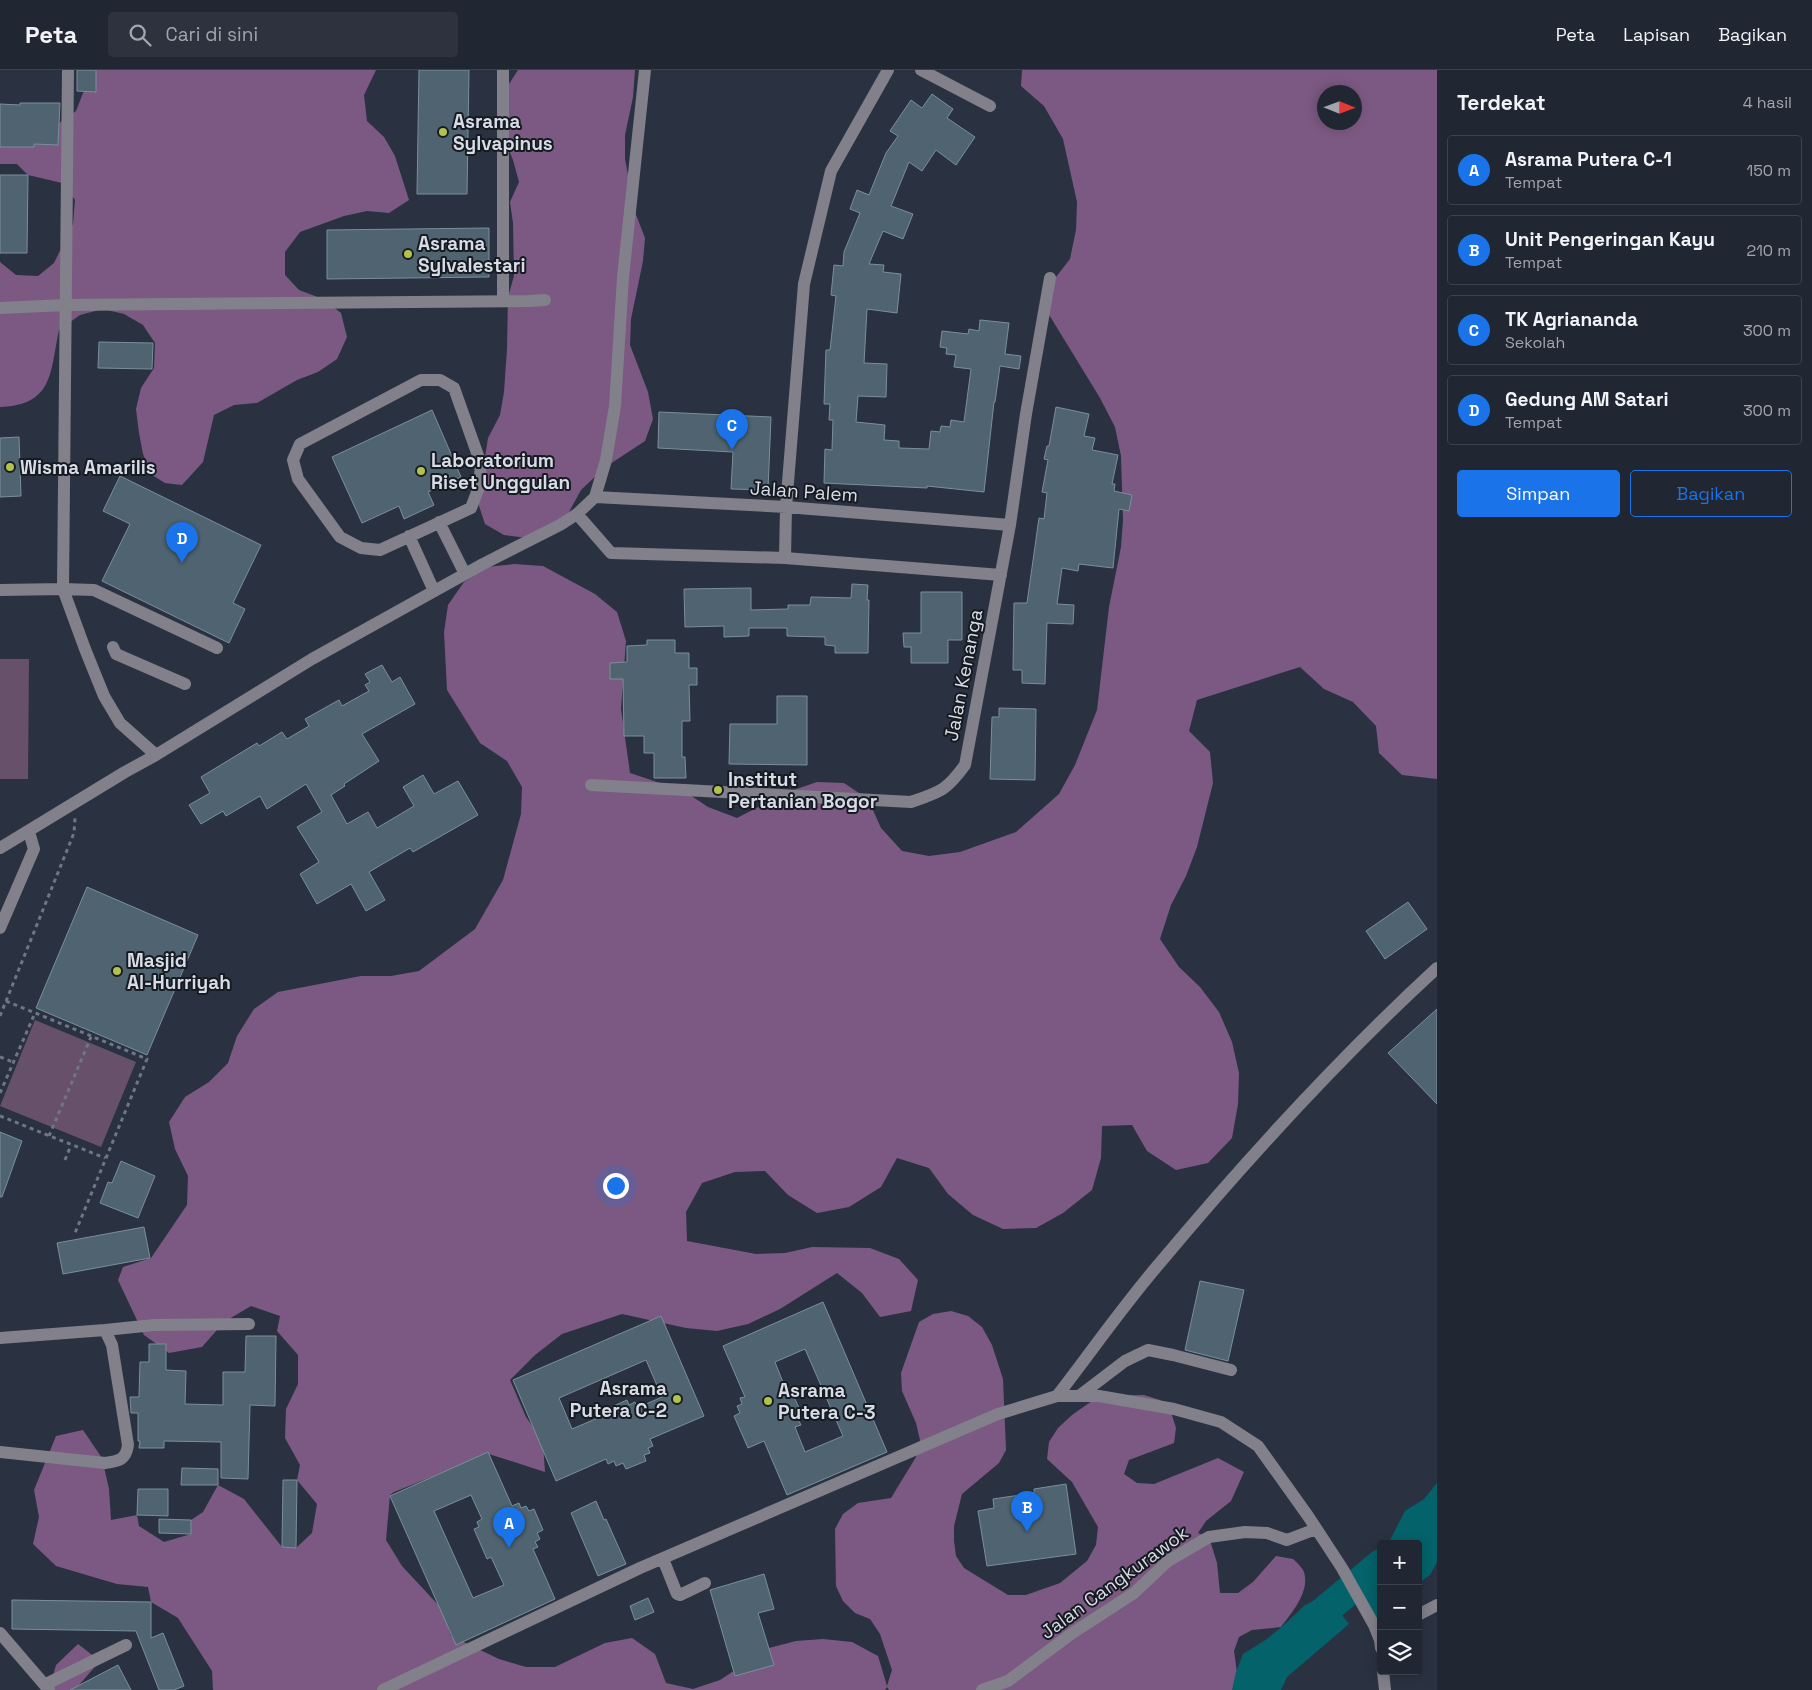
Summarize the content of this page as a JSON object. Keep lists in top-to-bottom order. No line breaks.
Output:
{"streets":{"street":["Jalan Palem","Jalan Kenanga","Jalan Cangkurawok"]},"crossings":[["Jalan Palem","Jalan Kenanga"]],"places":["Asrama Sylvapinus","Asrama Sylvalestari","Wisma Amarilis","Laboratorium Riset Unggulan","Institut Pertanian Bogor","Masjid Al-Hurriyah","Asrama Putera C-2","Asrama Putera C-3"],"north":"right","page":{"header":"Peta","search":"Cari di sini","nav":["Peta","Lapisan","Bagikan"],"heading":["Terdekat","4 hasil"],"list":[{"mark":"A","name":"Asrama Putera C-1","note":"Tempat","value":"150 m"},{"mark":"B","name":"Unit Pengeringan Kayu","note":"Tempat","value":"210 m"},{"mark":"C","name":"TK Agriananda","note":"Sekolah","value":"300 m"},{"mark":"D","name":"Gedung AM Satari","note":"Tempat","value":"300 m"}],"pins":["C","D","B","A"],"buttons":["Simpan","Bagikan"],"map_buttons":["+","−"]}}
